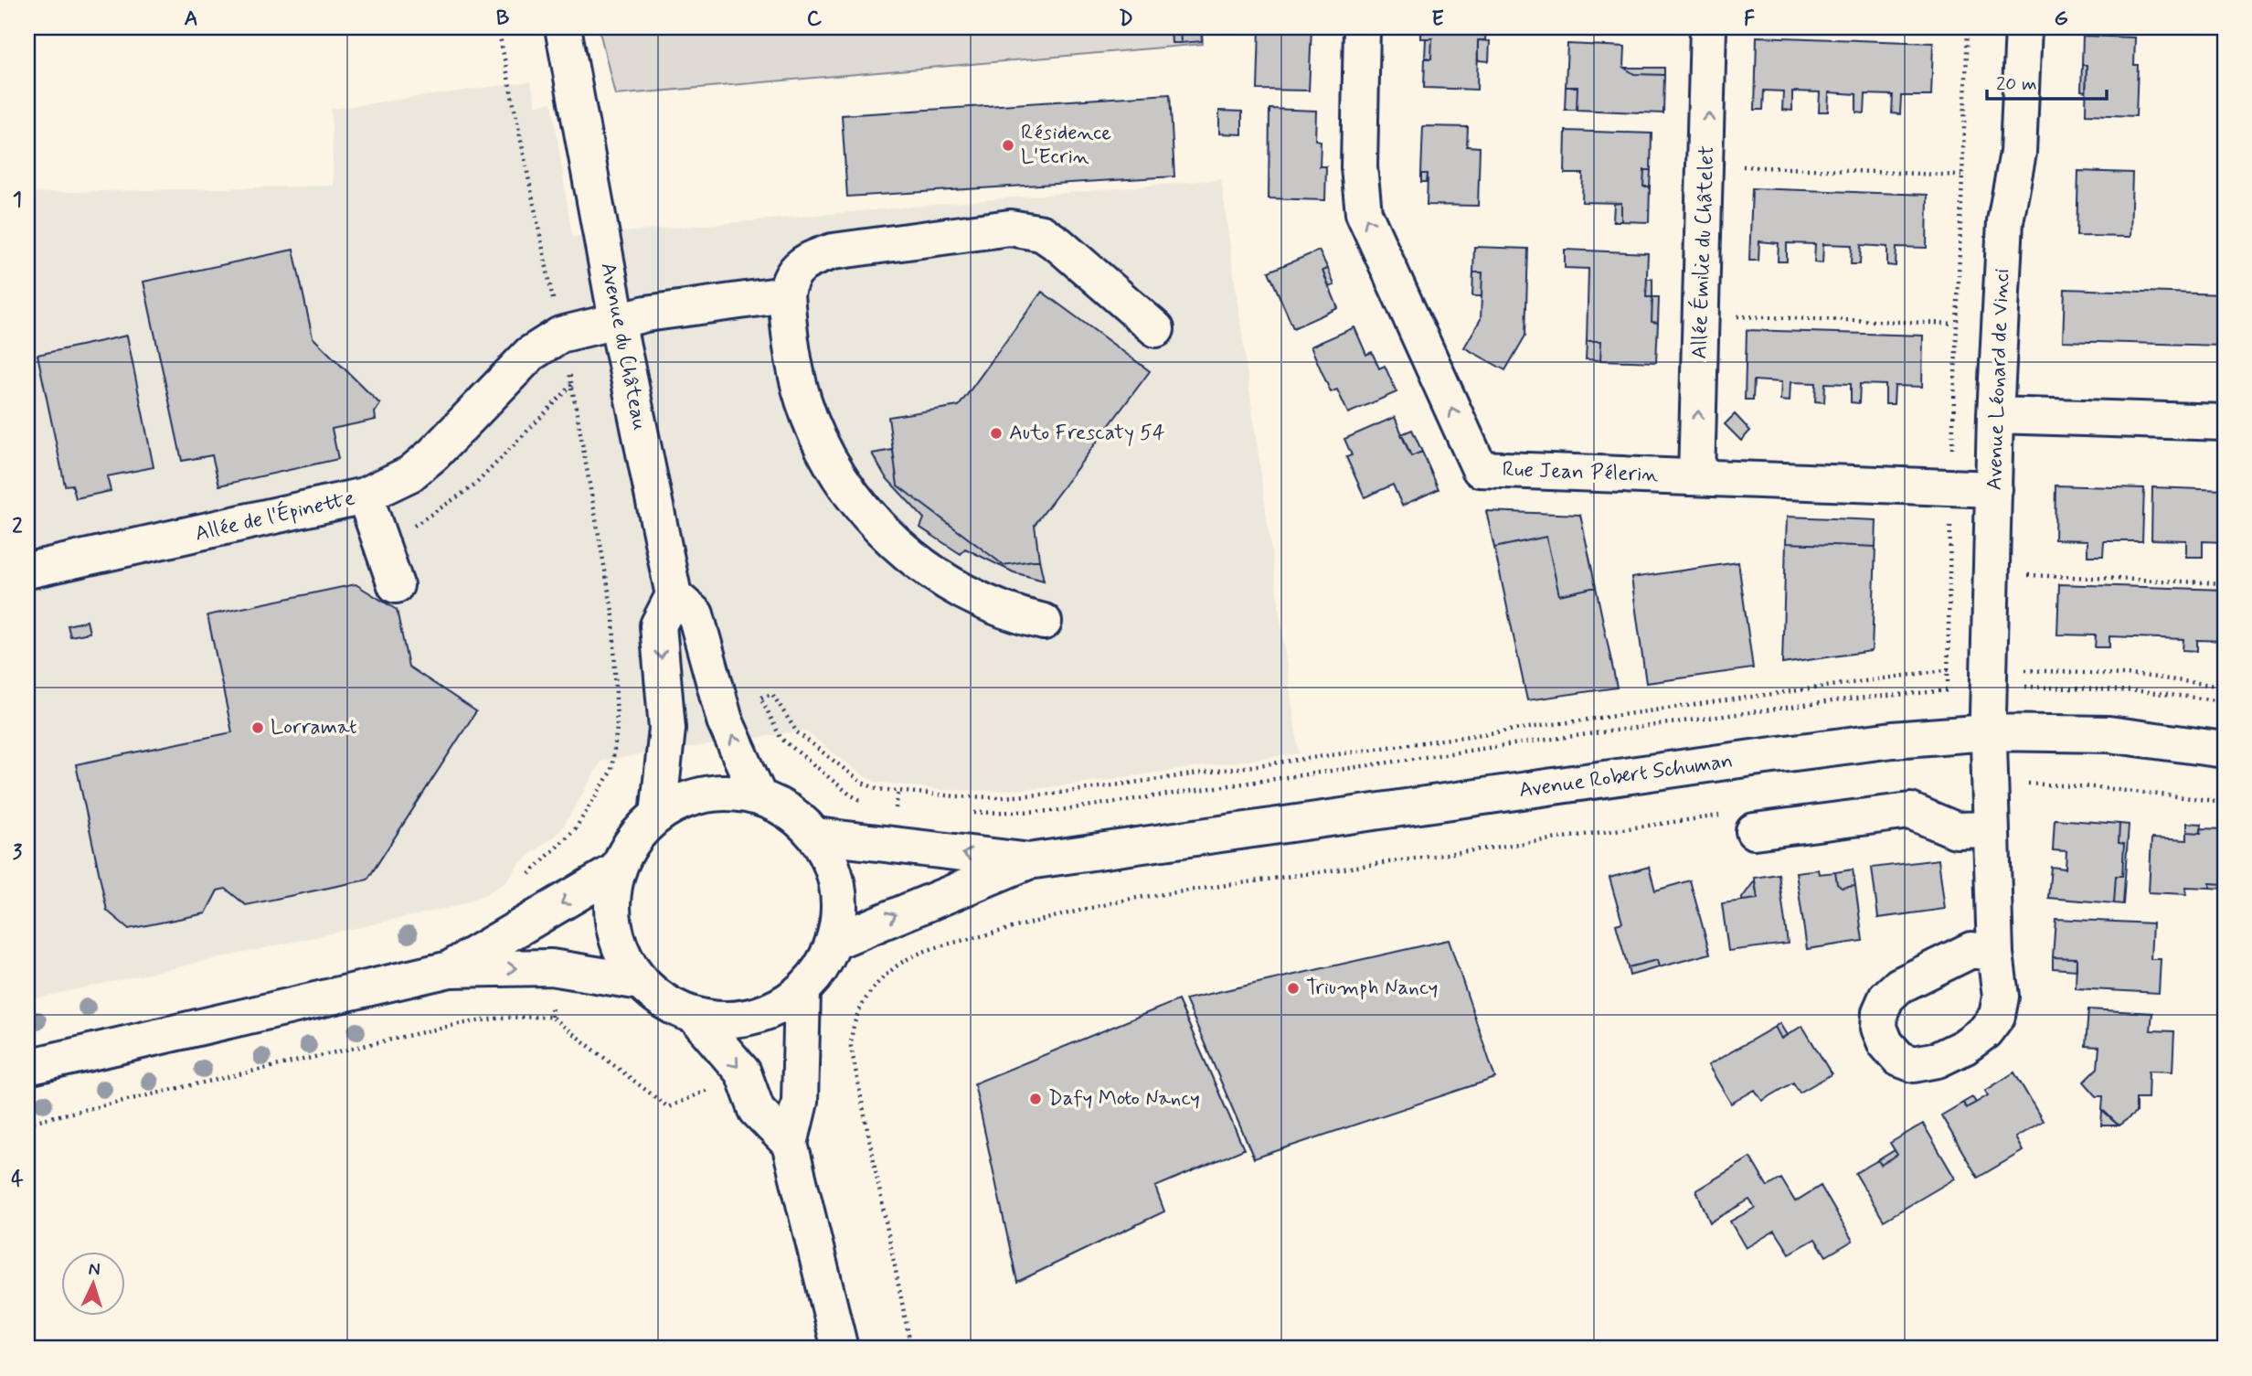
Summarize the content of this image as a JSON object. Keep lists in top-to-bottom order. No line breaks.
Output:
{"streets":{"street":["Allée Émilie du Châtelet","Avenue du Château","Avenue Léonard de Vinci","Rue Jean Pélerin","Allée de l'Épinette","Avenue Robert Schuman"]},"crossings":[["Allée Émilie du Châtelet","Rue Jean Pélerin"],["Avenue du Château","Allée de l'Épinette"],["Avenue Léonard de Vinci","Rue Jean Pélerin"],["Avenue Léonard de Vinci","Avenue Robert Schuman"]],"one_way":["Allée Émilie du Châtelet","Rue Jean Pélerin"],"places":["Résidence L'Ecrin","Auto Frescaty 54","Lorramat","Triumph Nancy","Dafy Moto Nancy"],"scale_bar":"20 m","north":"top","grid":{"columns":["A","B","C","D","E","F","G"],"rows":["1","2","3","4"]}}
